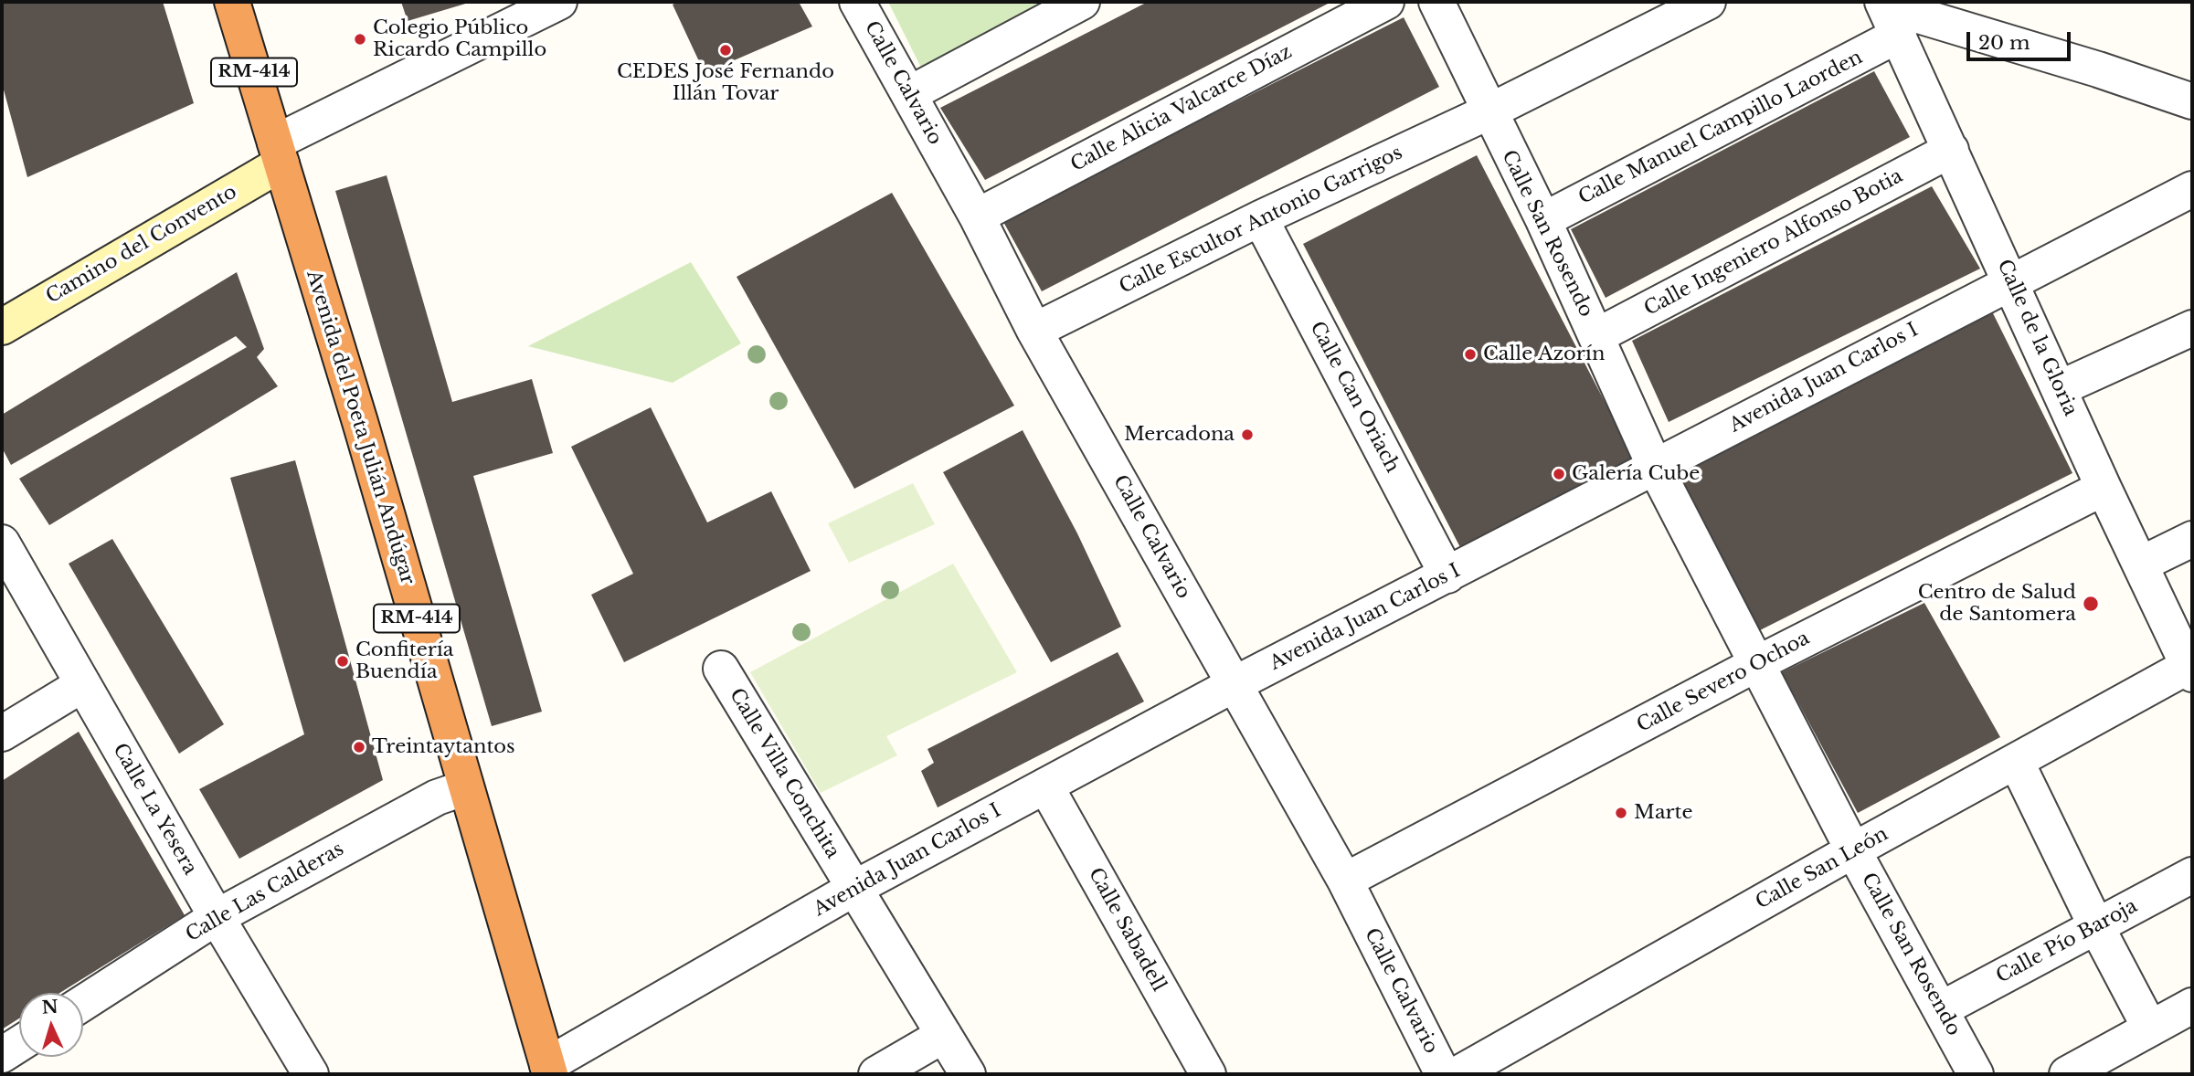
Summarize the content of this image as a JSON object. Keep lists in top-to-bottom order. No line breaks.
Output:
{"streets":{"highway":["RM-414","Avenida del Poeta Julián Andúgar"],"street":["Calle Calvario","Calle Alicia Valcarce Díaz","Calle Manuel Campillo Laorden","Calle Escultor Antonio Garrigos","Calle San Rosendo","Calle Ingeniero Alfonso Botia","Camino del Convento","Calle de la Gloria","Avenida Juan Carlos I","Calle Can Oriach","Calle Severo Ochoa","Calle Villa Conchita","Calle La Yesera","Calle San León","Calle Las Calderas","Calle Sabadell","Calle Pío Baroja"]},"crossings":[["Calle Calvario","Calle Alicia Valcarce Díaz"],["Calle Calvario","Calle Escultor Antonio Garrigos"],["Calle Calvario","Avenida Juan Carlos I"],["Calle Calvario","Calle Severo Ochoa"],["Calle Manuel Campillo Laorden","Calle San Rosendo"],["Calle Manuel Campillo Laorden","Calle de la Gloria"],["Calle Escultor Antonio Garrigos","Calle San Rosendo"],["Calle Escultor Antonio Garrigos","Calle Can Oriach"],["Calle San Rosendo","Calle Ingeniero Alfonso Botia"],["Calle San Rosendo","Avenida Juan Carlos I"],["Calle San Rosendo","Calle Severo Ochoa"],["Calle San Rosendo","Calle San León"],["Calle San Rosendo","Calle Pío Baroja"],["Calle Ingeniero Alfonso Botia","Calle de la Gloria"],["Camino del Convento","Avenida del Poeta Julián Andúgar"],["Calle de la Gloria","Avenida Juan Carlos I"],["Calle de la Gloria","Calle Severo Ochoa"],["Calle de la Gloria","Calle San León"],["Avenida Juan Carlos I","Calle Can Oriach"],["Avenida Juan Carlos I","Avenida del Poeta Julián Andúgar"],["Avenida Juan Carlos I","Calle Villa Conchita"],["Avenida Juan Carlos I","Calle Sabadell"],["Avenida del Poeta Julián Andúgar","Calle Las Calderas"],["Calle La Yesera","Calle Las Calderas"]],"places":["Colegio Público Ricardo Campillo","CEDES José Fernando Illán Tovar","Calle Azorín","Mercadona","Galería Cube","Centro de Salud de Santomera","Confitería Buendía","Treintaytantos","Marte"],"scale_bar":"20 m","north":"top"}
